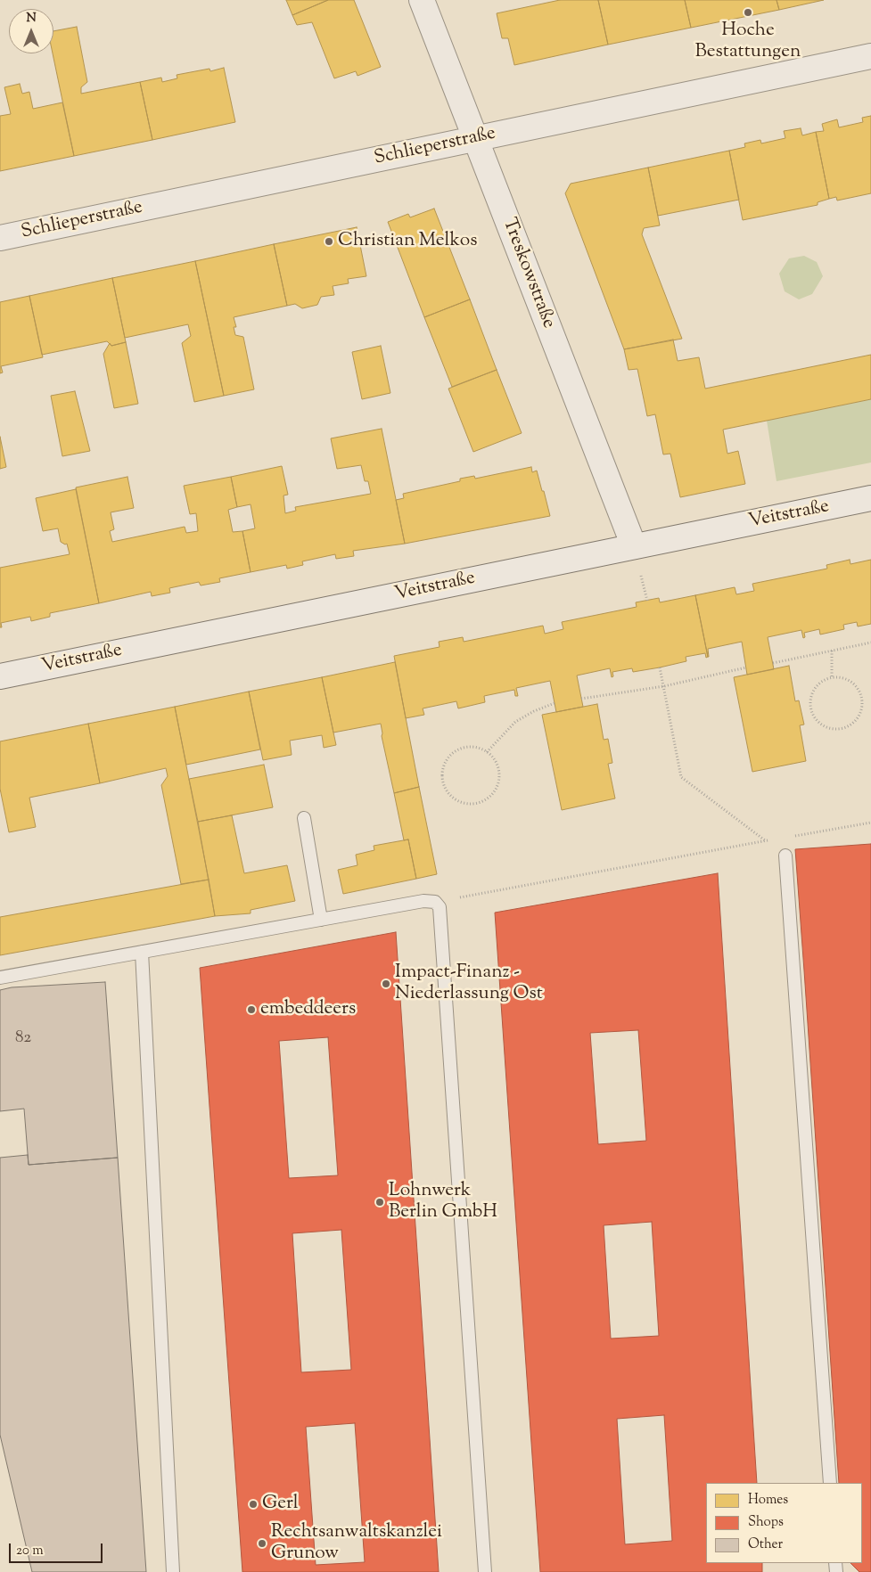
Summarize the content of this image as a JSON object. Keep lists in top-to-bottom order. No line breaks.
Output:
{"streets":{"street":["Schlieperstraße","Treskowstraße","Veitstraße"]},"crossings":[["Schlieperstraße","Treskowstraße"],["Treskowstraße","Veitstraße"]],"places":["Hoche Bestattungen","Christian Melkos","Impact-Finanz - Niederlassung Ost","embeddeers","Lohnwerk Berlin GmbH","Gerl","Rechtsanwaltskanzlei Grunow"],"house_numbers":["82"],"legend":["Homes","Shops","Other"],"scale_bar":"20 m","north":"top"}
